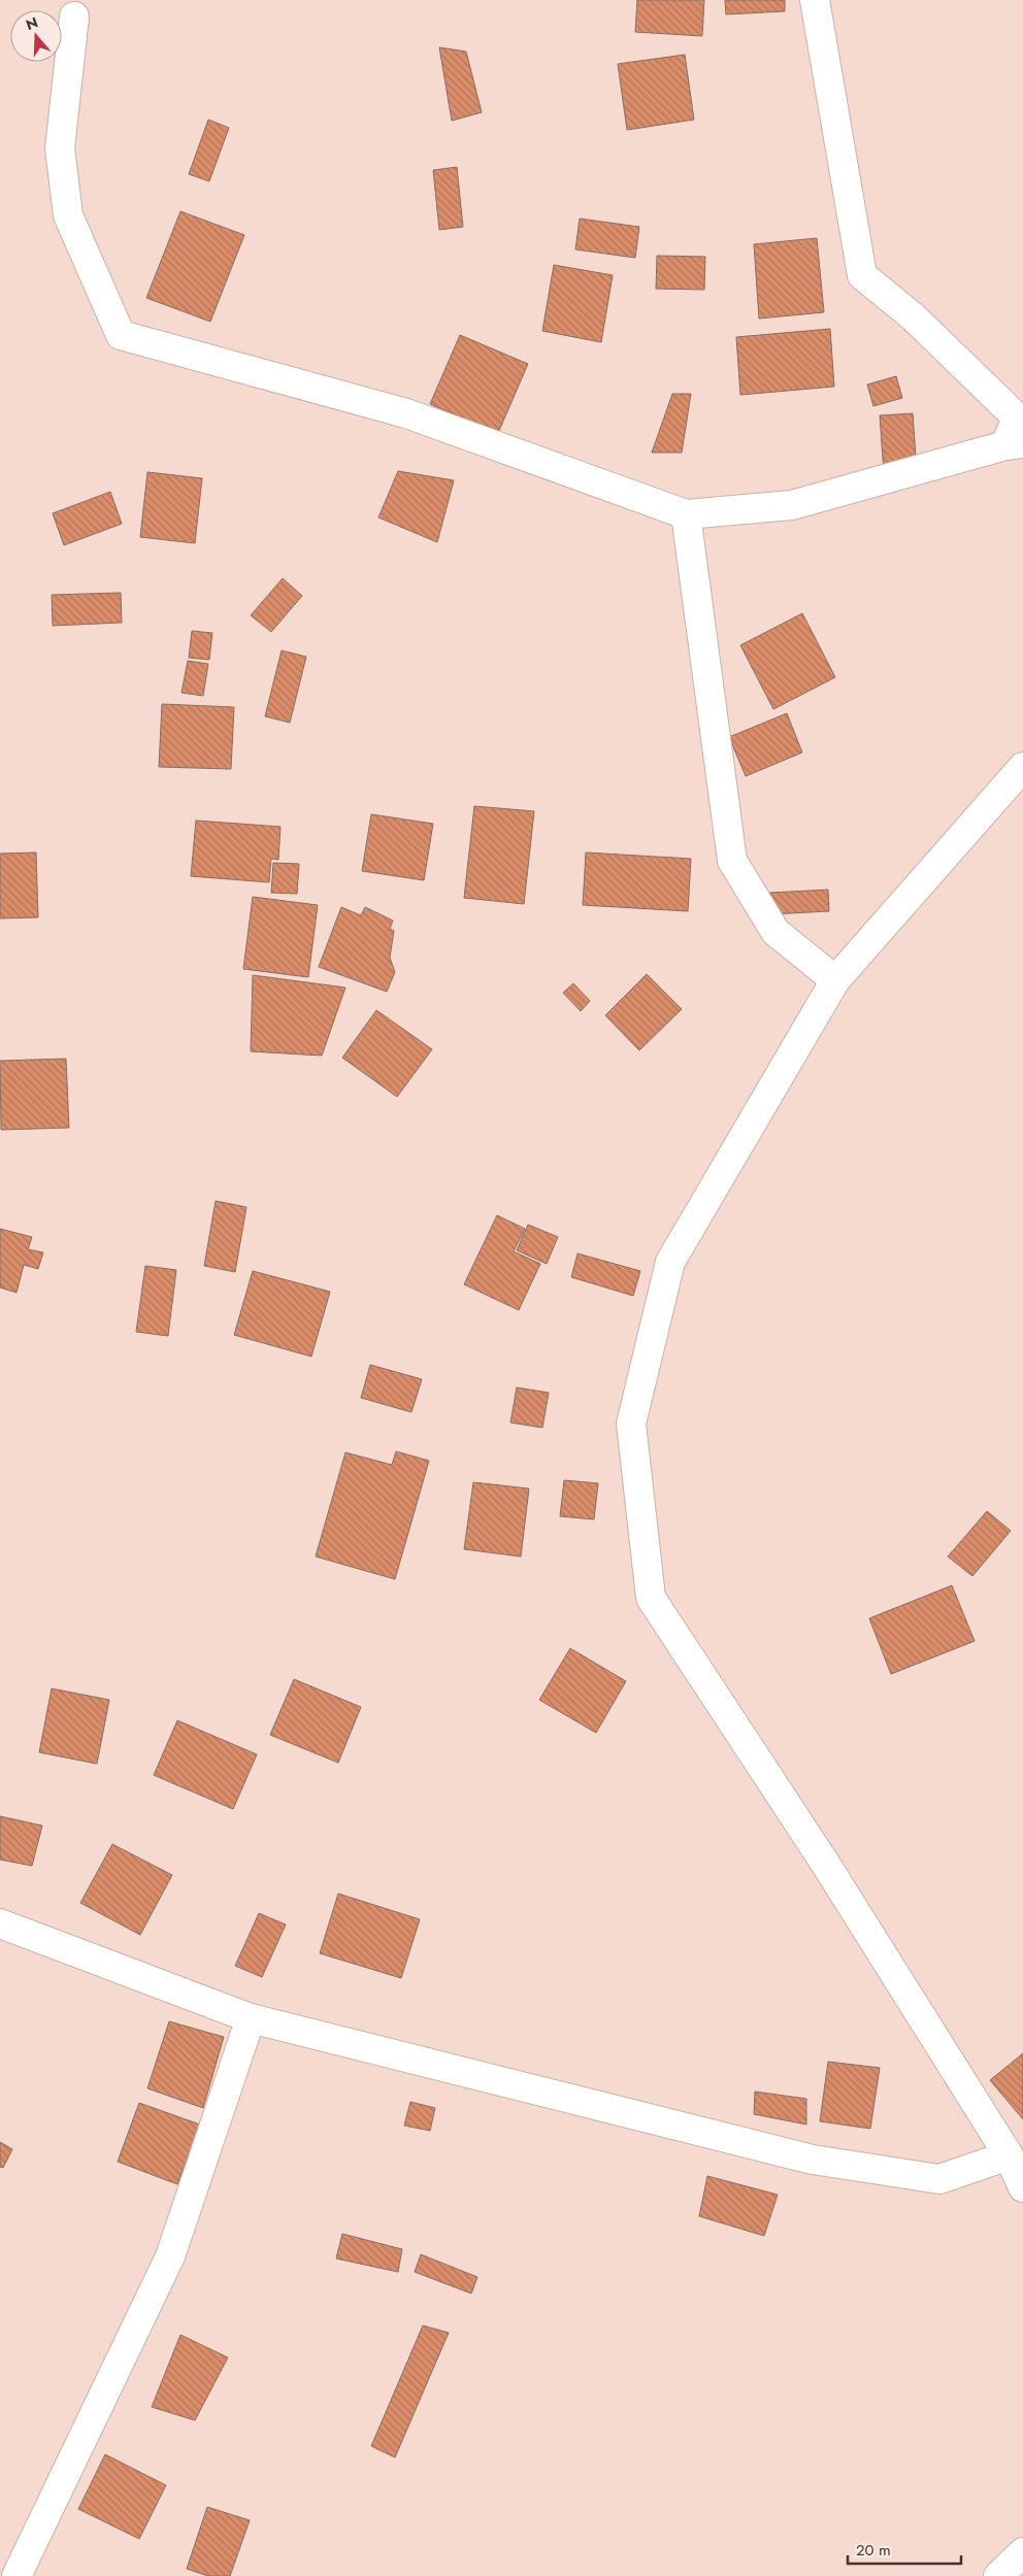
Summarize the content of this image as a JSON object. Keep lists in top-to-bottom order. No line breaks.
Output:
{"scale_bar":"20 m","north":"top"}
